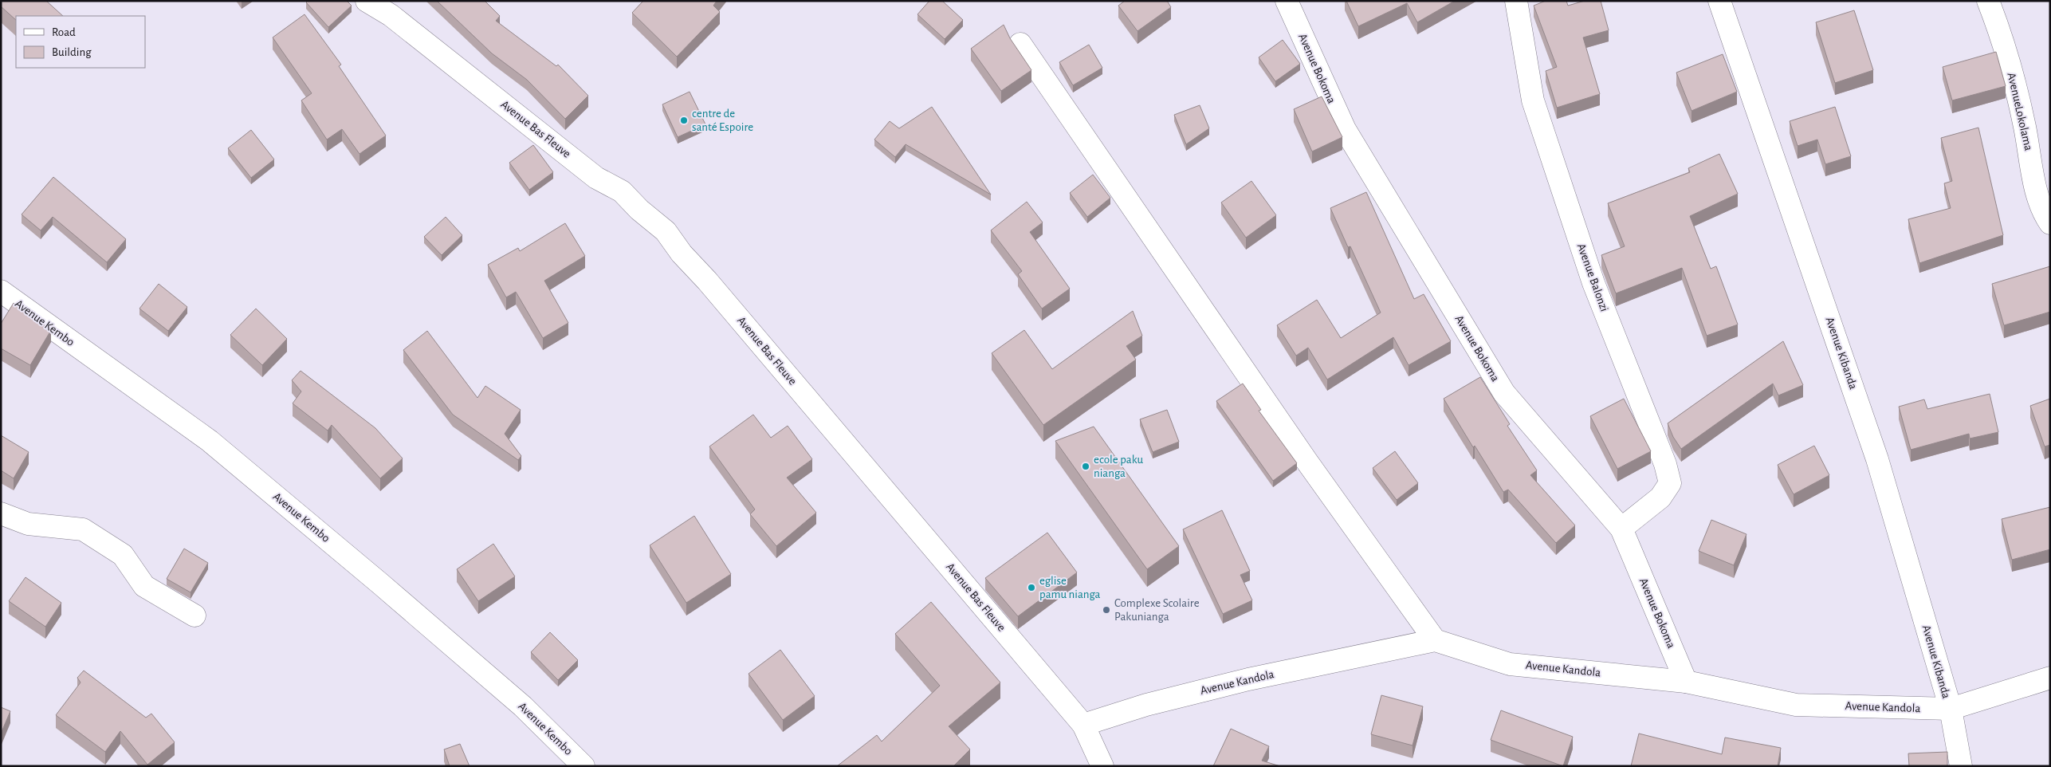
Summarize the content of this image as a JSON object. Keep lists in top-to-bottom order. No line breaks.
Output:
{"streets":{"street":["Avenue Bokoma","AvenueLokolama","Avenue Bas Fleuve","Avenue Balonzi","Avenue Kembo","Avenue Kibanda","Avenue Kandola"]},"crossings":[["Avenue Bokoma","Avenue Balonzi"],["Avenue Bokoma","Avenue Kandola"],["Avenue Bas Fleuve","Avenue Kandola"],["Avenue Kibanda","Avenue Kandola"]],"places":["centre de santé Espoire","ecole paku nianga","eglise pamu nianga","Complexe Scolaire Pakunianga"],"legend":["Road","Building"]}
